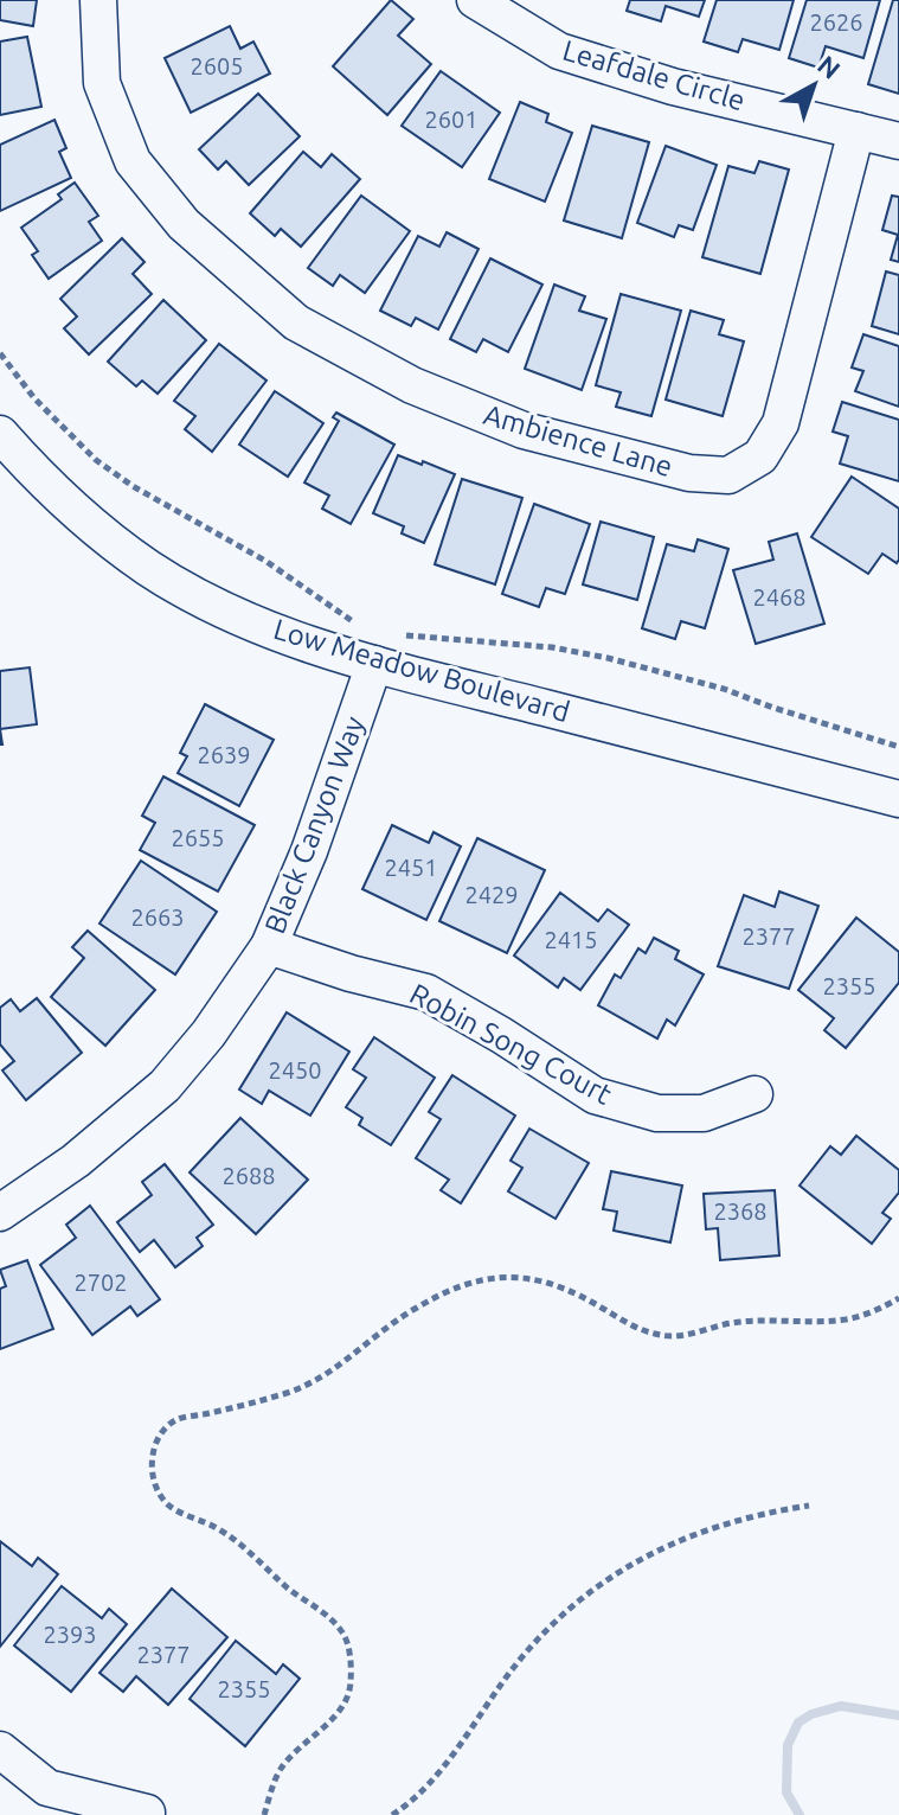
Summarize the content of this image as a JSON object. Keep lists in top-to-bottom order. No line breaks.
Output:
{"streets":{"street":["Leafdale Circle","Ambience Lane","Low Meadow Boulevard","Black Canyon Way","Robin Song Court"]},"crossings":[["Leafdale Circle","Ambience Lane"],["Low Meadow Boulevard","Black Canyon Way"],["Black Canyon Way","Robin Song Court"]],"house_numbers":["2626","2605","2601","2468","2639","2655","2451","2429","2663","2377","2415","2355","2450","2688","2368","2702","2393","2377","2355"],"north":"top right"}
